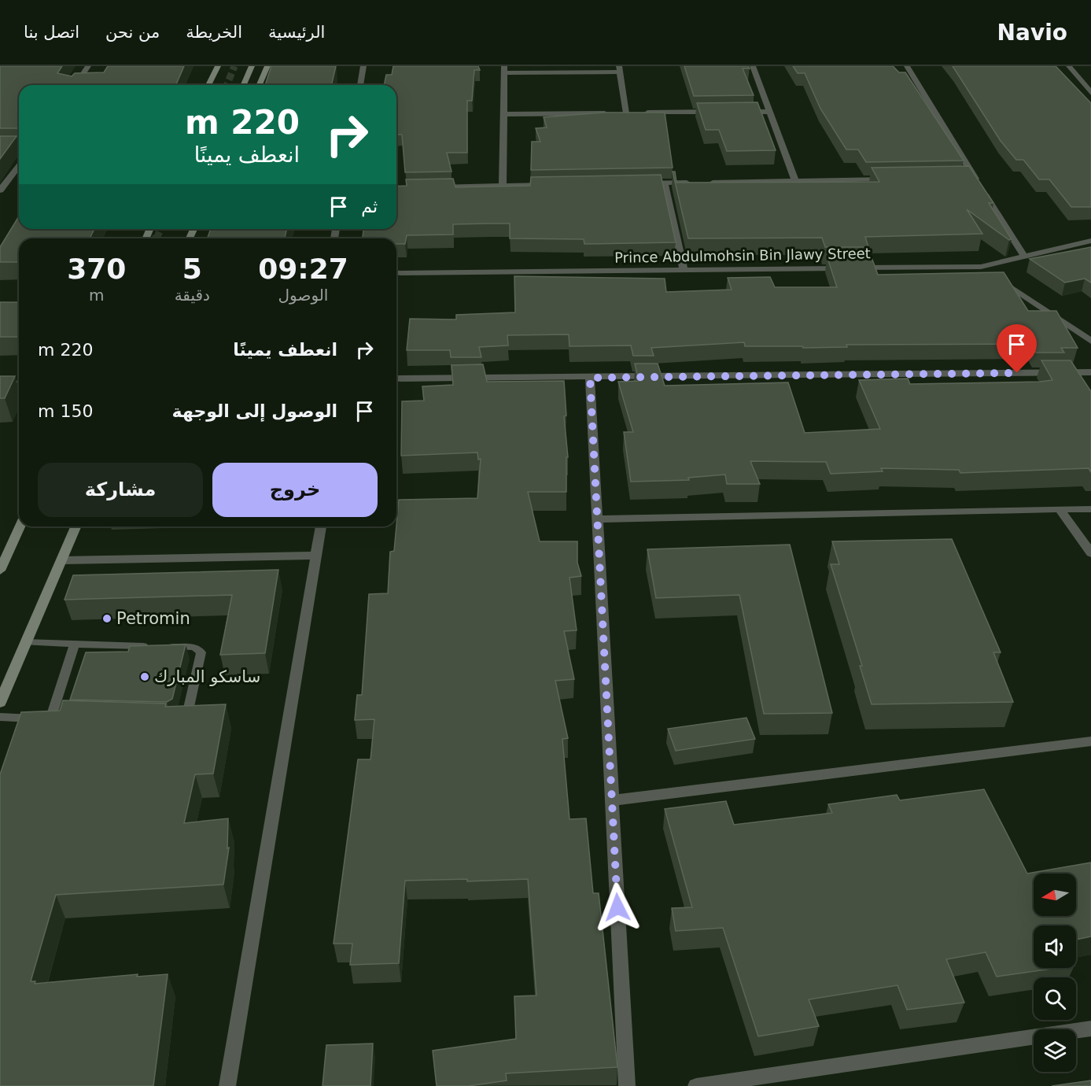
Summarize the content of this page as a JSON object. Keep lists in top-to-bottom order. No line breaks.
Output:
{"streets":{"street":["Prince Abdulmohsin Bin Jlawy Street"]},"places":["Petromin","ساسكو المبارك"],"north":"left","page":{"header":"Navio","nav":["الرئيسية","الخريطة","من نحن","اتصل بنا"],"turn":["220 m","انعطف يمينًا"],"then":"ثم","eta":["09:27","الوصول","5","دقيقة","370","m"],"list":[{"name":"انعطف يمينًا","value":"220 m"},{"name":"الوصول إلى الوجهة","value":"150 m"}],"buttons":["خروج","مشاركة"]}}
